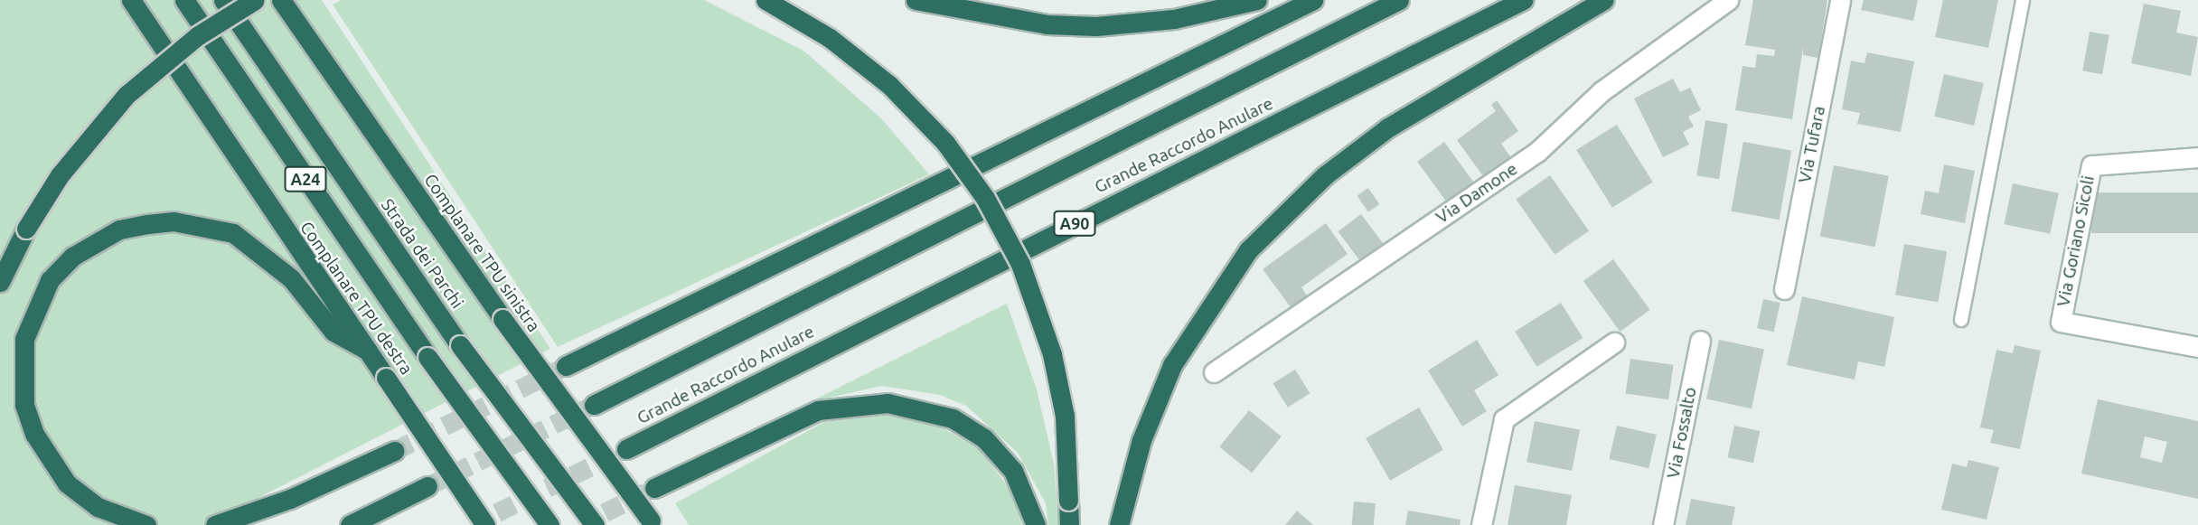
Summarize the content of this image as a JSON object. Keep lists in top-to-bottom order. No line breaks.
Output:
{"streets":{"highway":["Grande Raccordo Anulare","A24","A90","Complanare TPU sinistra","Strada dei Parchi","Complanare TPU destra"],"street":["Via Tufara","Via Damone","Via Goriano Sicoli","Via Fossalto"]}}
